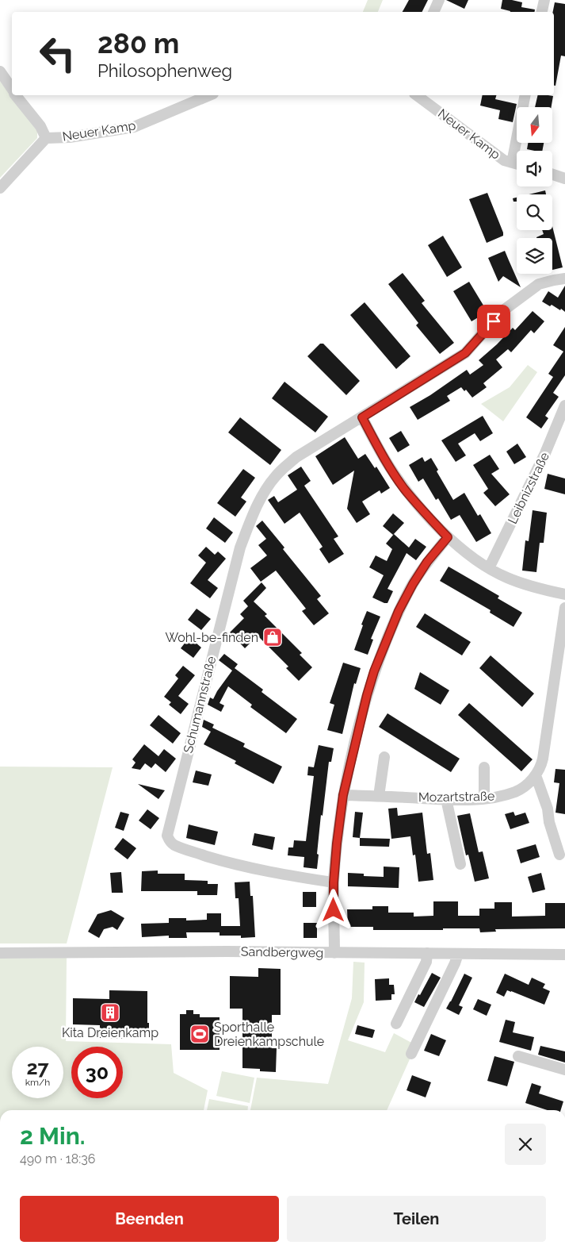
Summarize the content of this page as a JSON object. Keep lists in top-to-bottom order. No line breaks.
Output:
{"streets":{"street":["Neuer Kamp","Leibnizstraße","Schumannstraße","Mozartstraße","Sandbergweg"]},"places":{"shop":["Wohl-be-finden"],"building":["Kita Dreienkamp"],"sports":["Sporthalle Dreienkampschule"]},"north":"bottom","page":{"turn":["280 m","Philosophenweg"],"speed":"27 km/h","limit":"30","heading":["2 Min.","490 m · 18:36"],"buttons":["Beenden","Teilen"]}}
